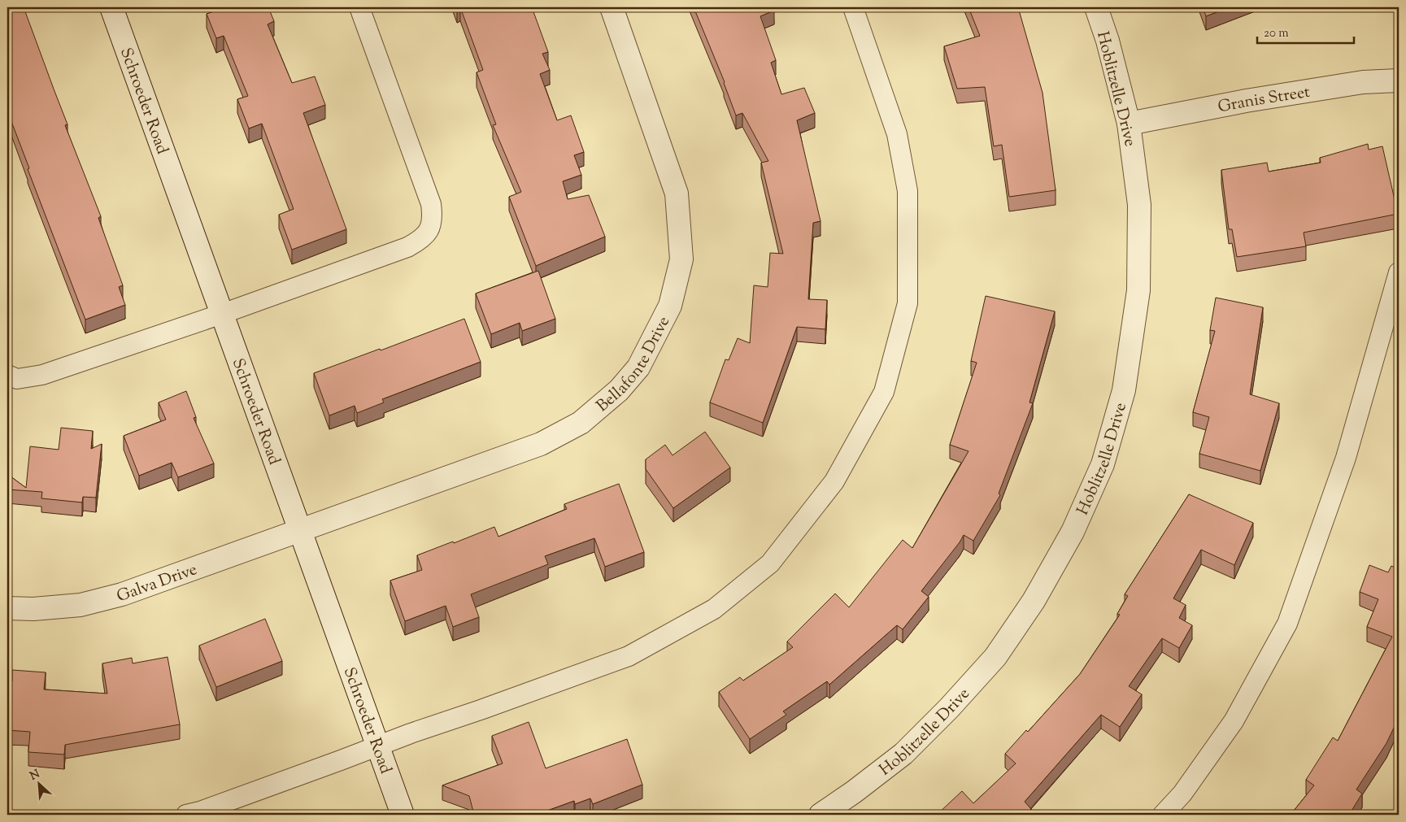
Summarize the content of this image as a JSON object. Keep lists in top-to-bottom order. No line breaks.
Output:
{"streets":{"street":["Hoblitzelle Drive","Granis Street","Schroeder Road","Bellafonte Drive","Galva Drive"]},"crossings":[["Hoblitzelle Drive","Granis Street"],["Schroeder Road","Bellafonte Drive"],["Schroeder Road","Galva Drive"],["Bellafonte Drive","Galva Drive"]],"scale_bar":"20 m","north":"top left"}
